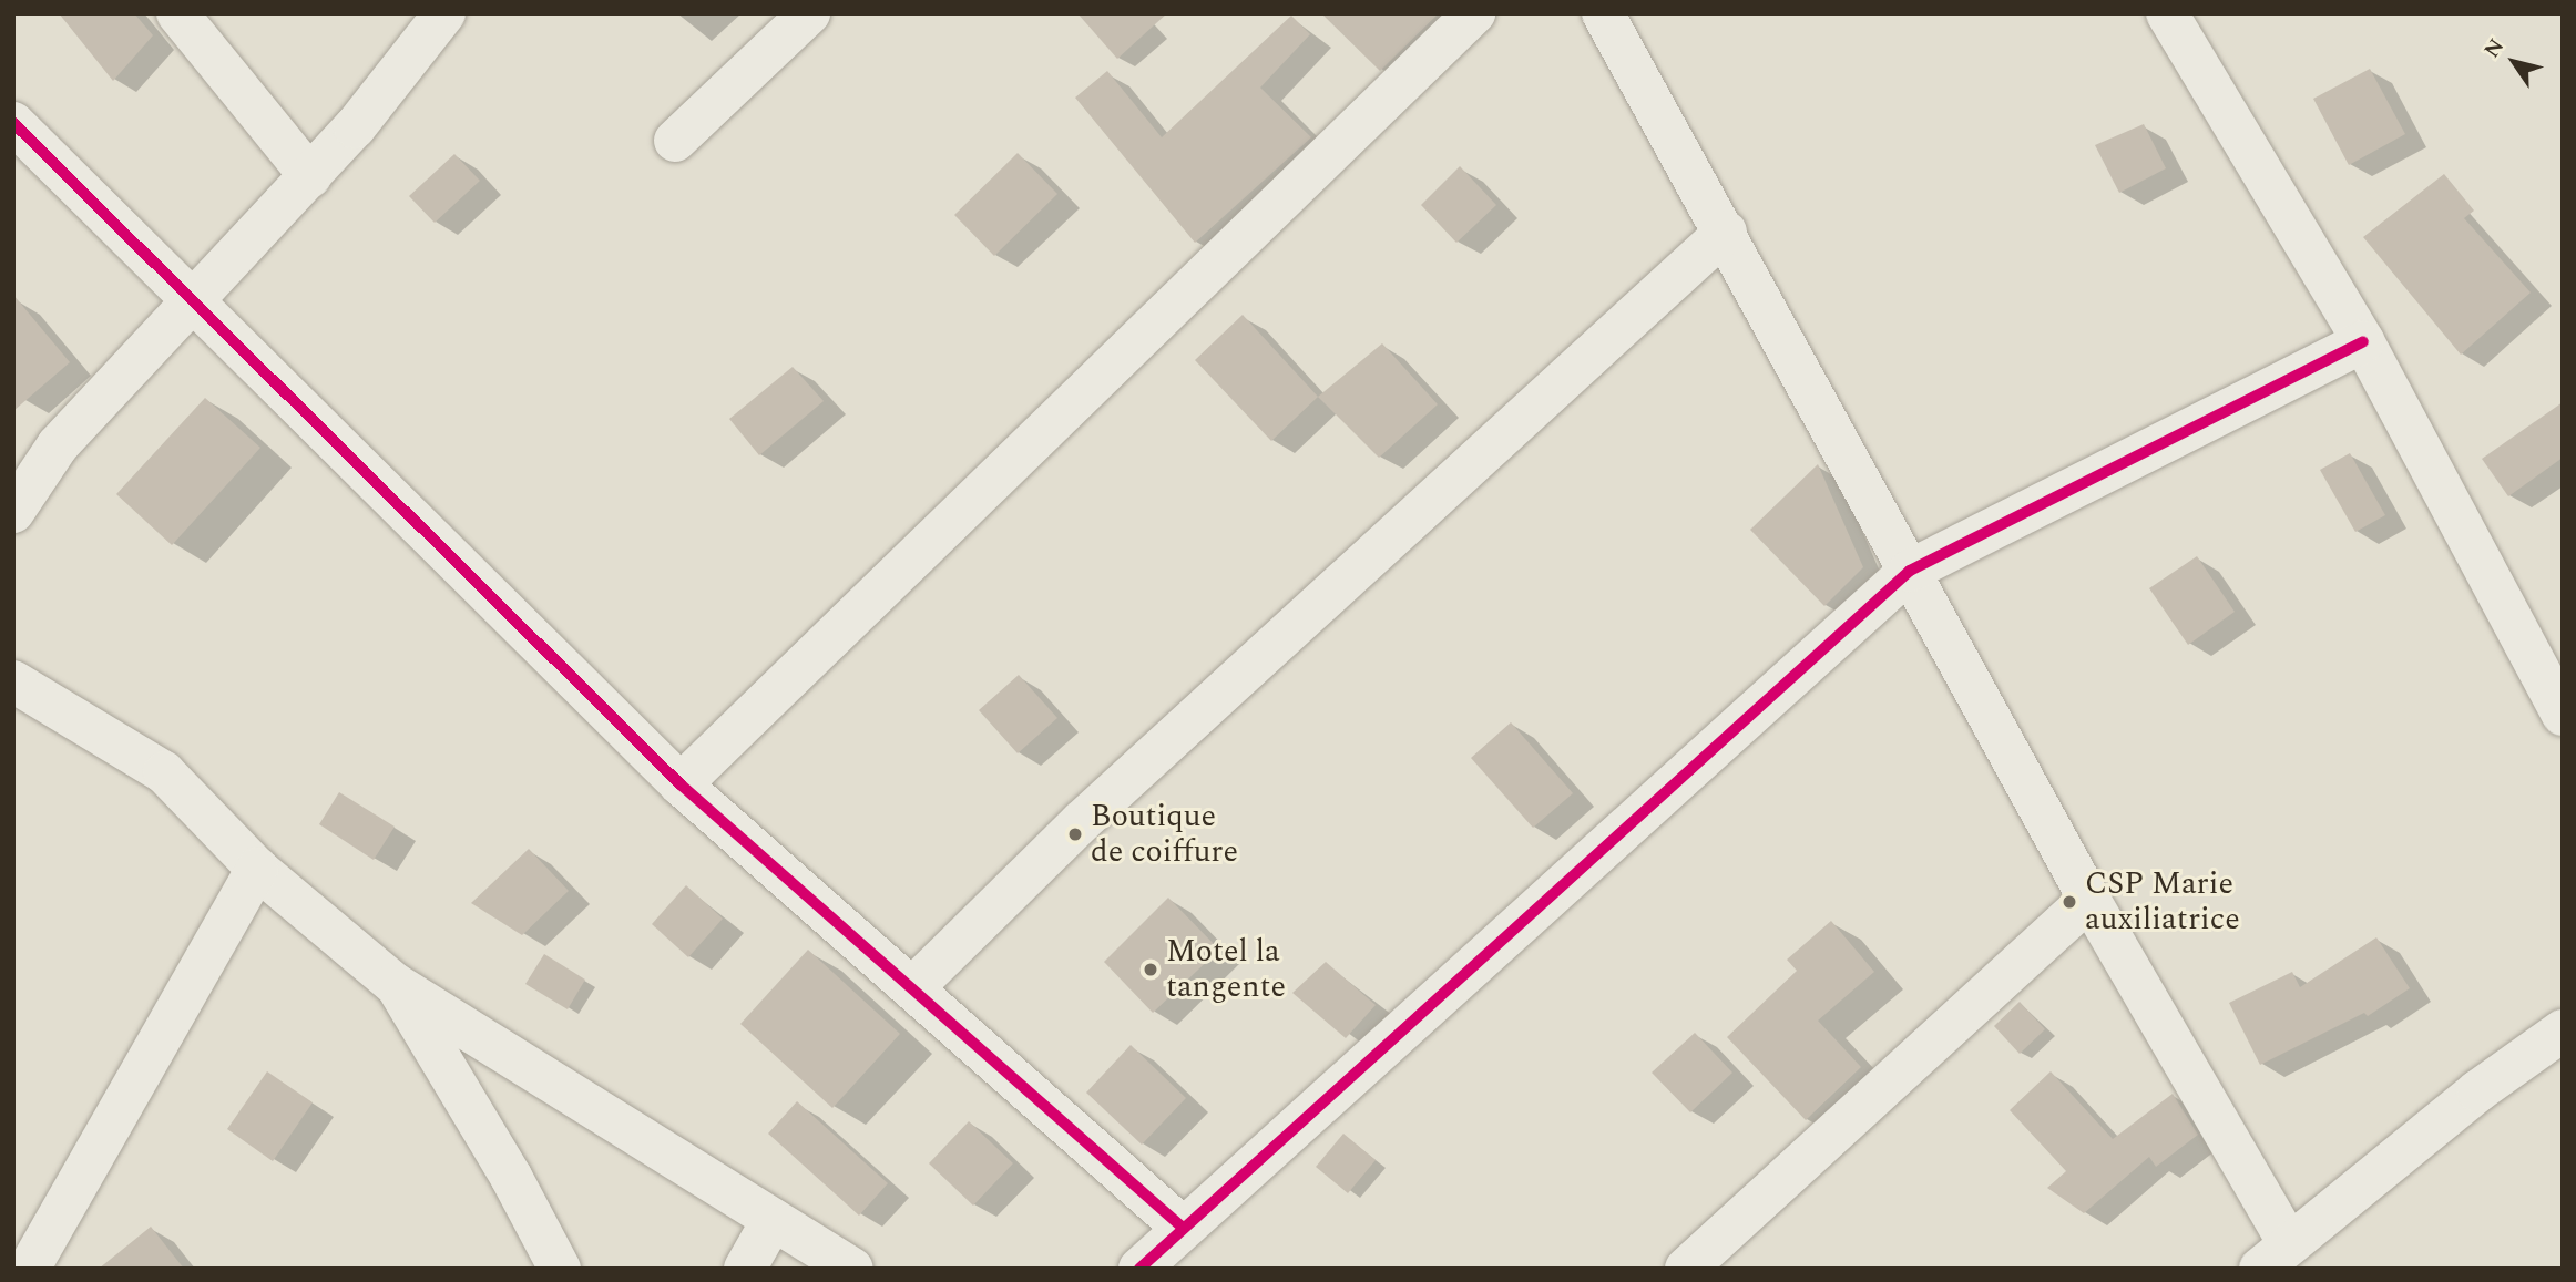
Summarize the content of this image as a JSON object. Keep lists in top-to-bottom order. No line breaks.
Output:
{"places":["Boutique de coiffure","CSP Marie auxiliatrice","Motel la tangente"],"north":"top left"}
